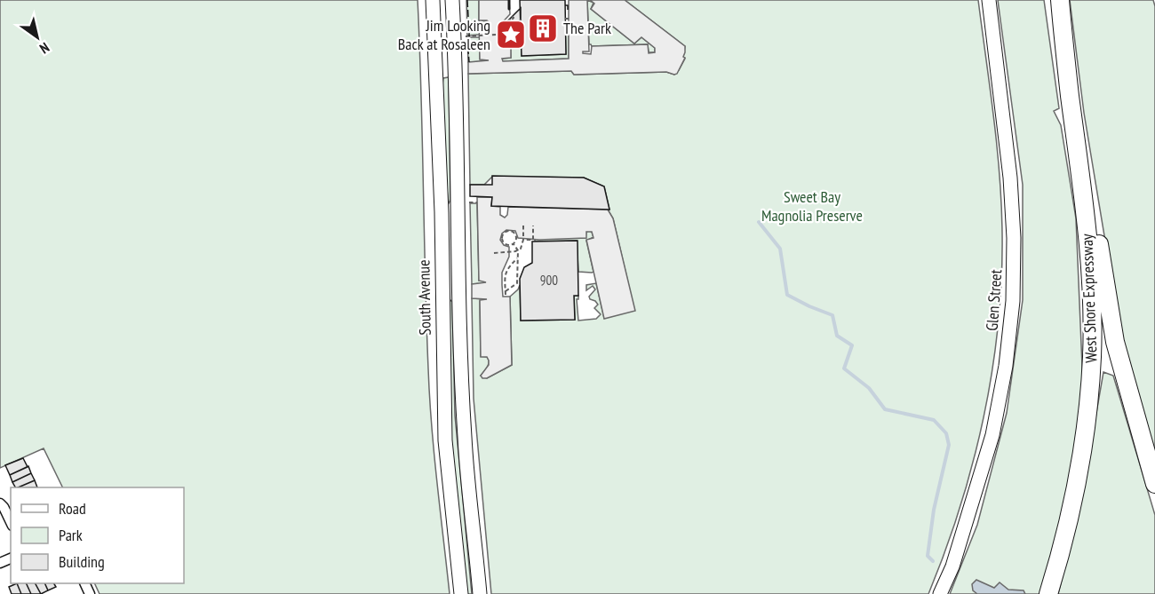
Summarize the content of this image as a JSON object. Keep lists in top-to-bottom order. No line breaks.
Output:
{"streets":{"highway":["West Shore Expressway"],"street":["South Avenue","Glen Street"]},"parks":["Sweet Bay Magnolia Preserve"],"places":{"building":["The Park"],"place":["Jim Looking Back at Rosaleen"]},"house_numbers":["900"],"legend":["Road","Park","Building"],"north":"bottom right"}
